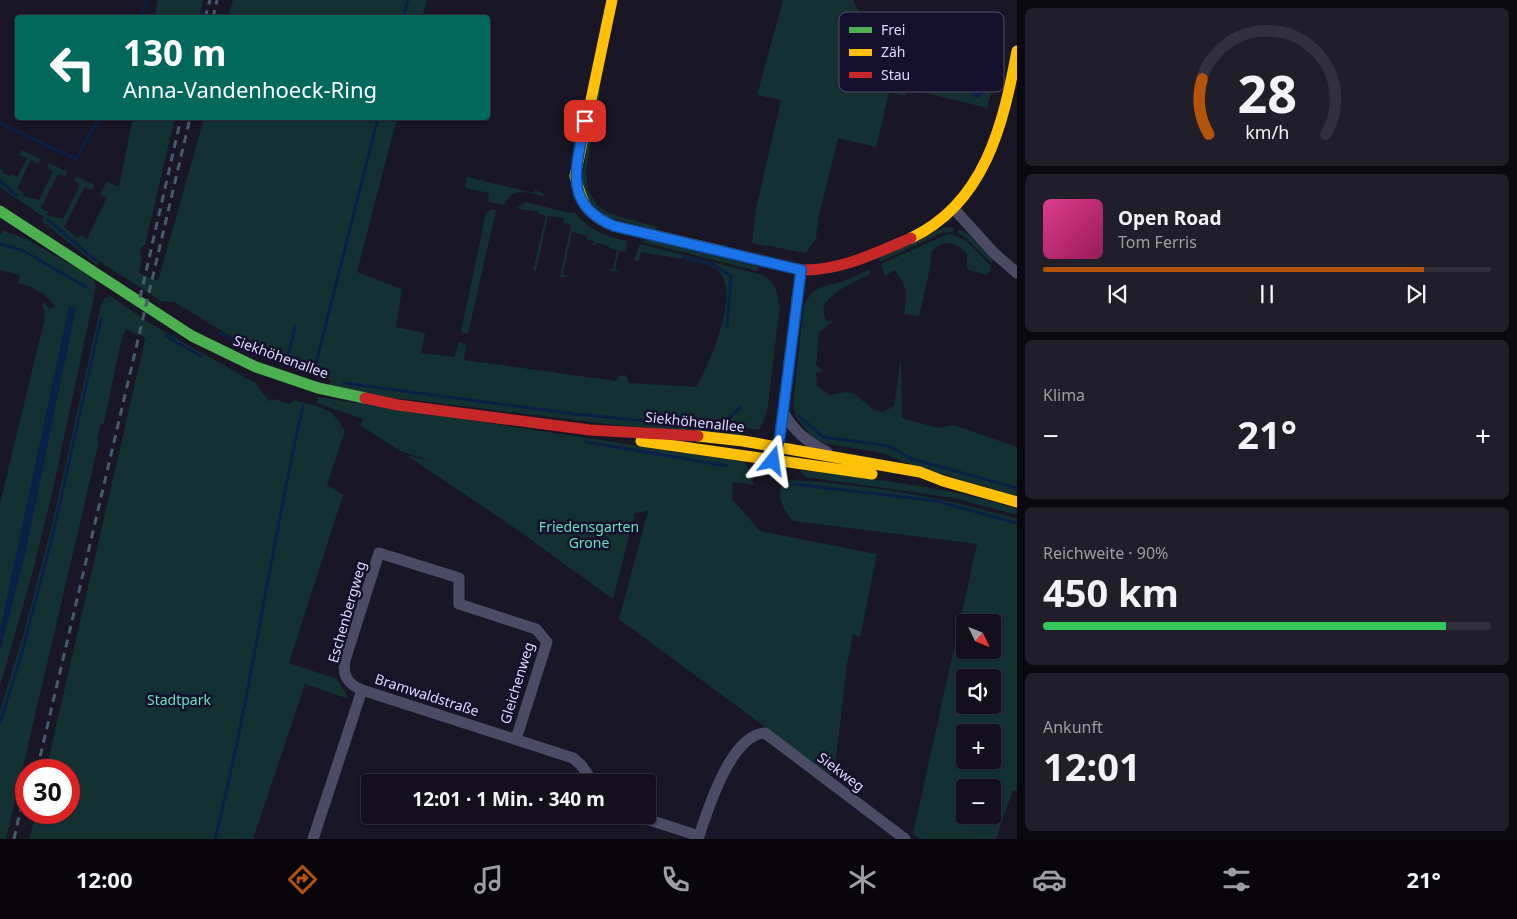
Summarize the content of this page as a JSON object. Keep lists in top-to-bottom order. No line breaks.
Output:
{"streets":{"main road":["Siekhöhenallee"],"street":["Eschenbergweg","Gleichenweg","Bramwaldstraße","Siekweg"]},"crossings":[["Eschenbergweg","Gleichenweg"],["Eschenbergweg","Bramwaldstraße"],["Gleichenweg","Bramwaldstraße"]],"parks":["Friedensgarten Grone","Stadtpark"],"legend":["Frei","Zäh","Stau"],"north":"bottom right","page":{"turn":["130 m","Anna-Vandenhoeck-Ring"],"song":["Open Road","Tom Ferris"],"tile":["Klima",["Reichweite · 90%","450 km"],["Ankunft","12:01"]],"heat":["−","21°","+"],"map_buttons":["+","−"],"limit":"30","trip":"12:01 · 1 Min. · 340 m","tabs":["12:00","21°"],"gauge":["28","km/h"]}}
